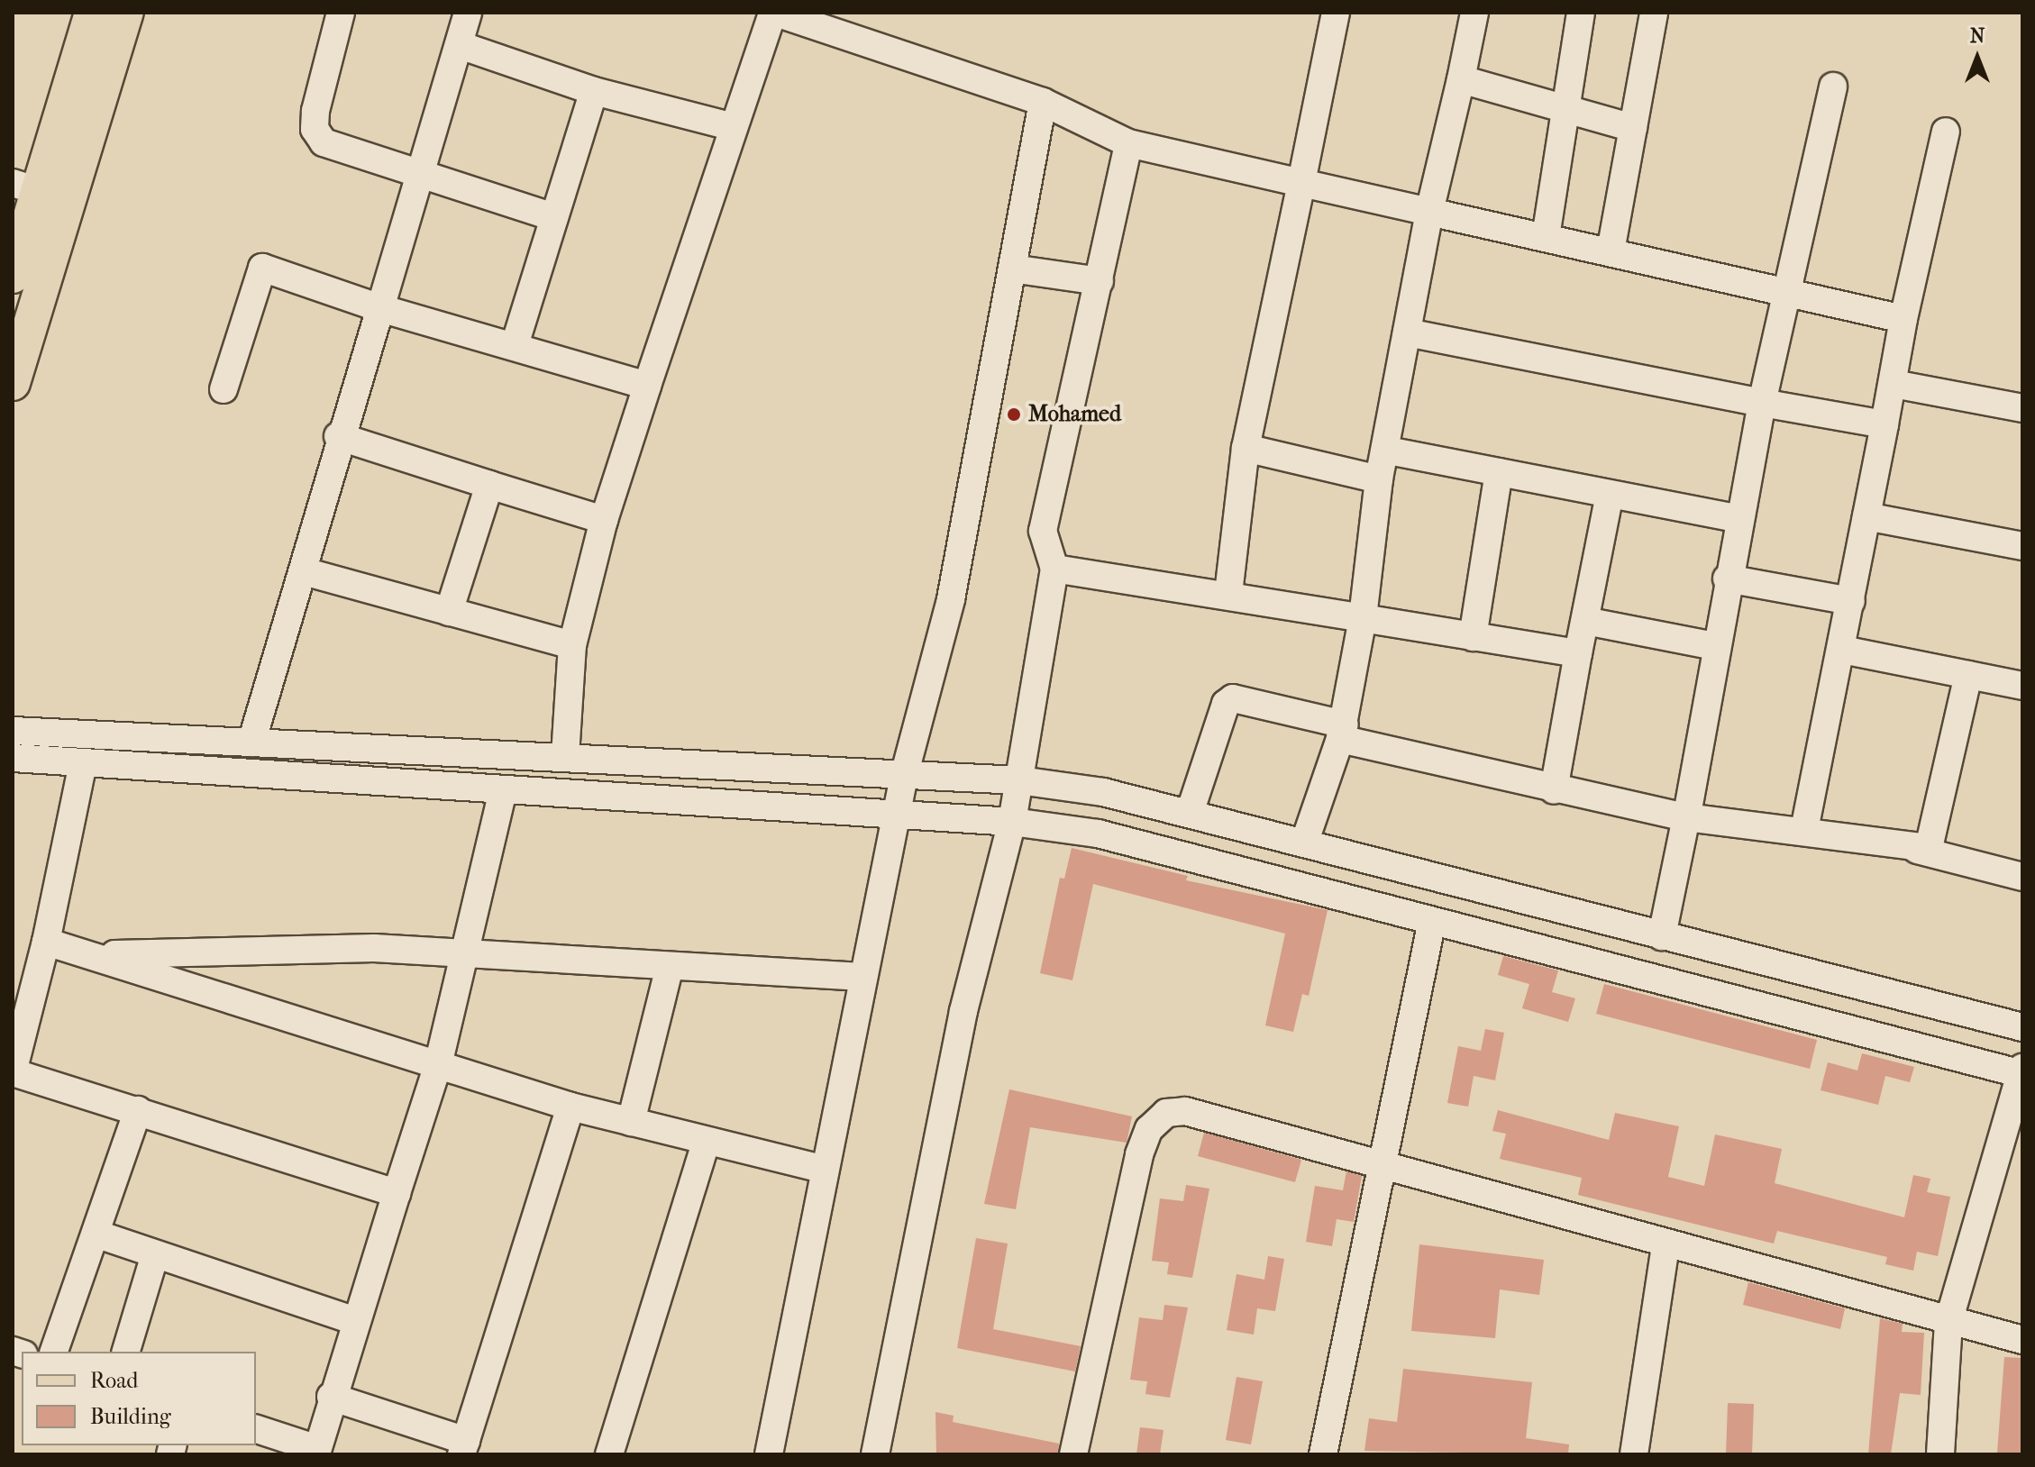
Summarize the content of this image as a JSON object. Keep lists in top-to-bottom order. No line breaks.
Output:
{"places":["Mohamed"],"legend":["Road","Building"],"north":"top"}
